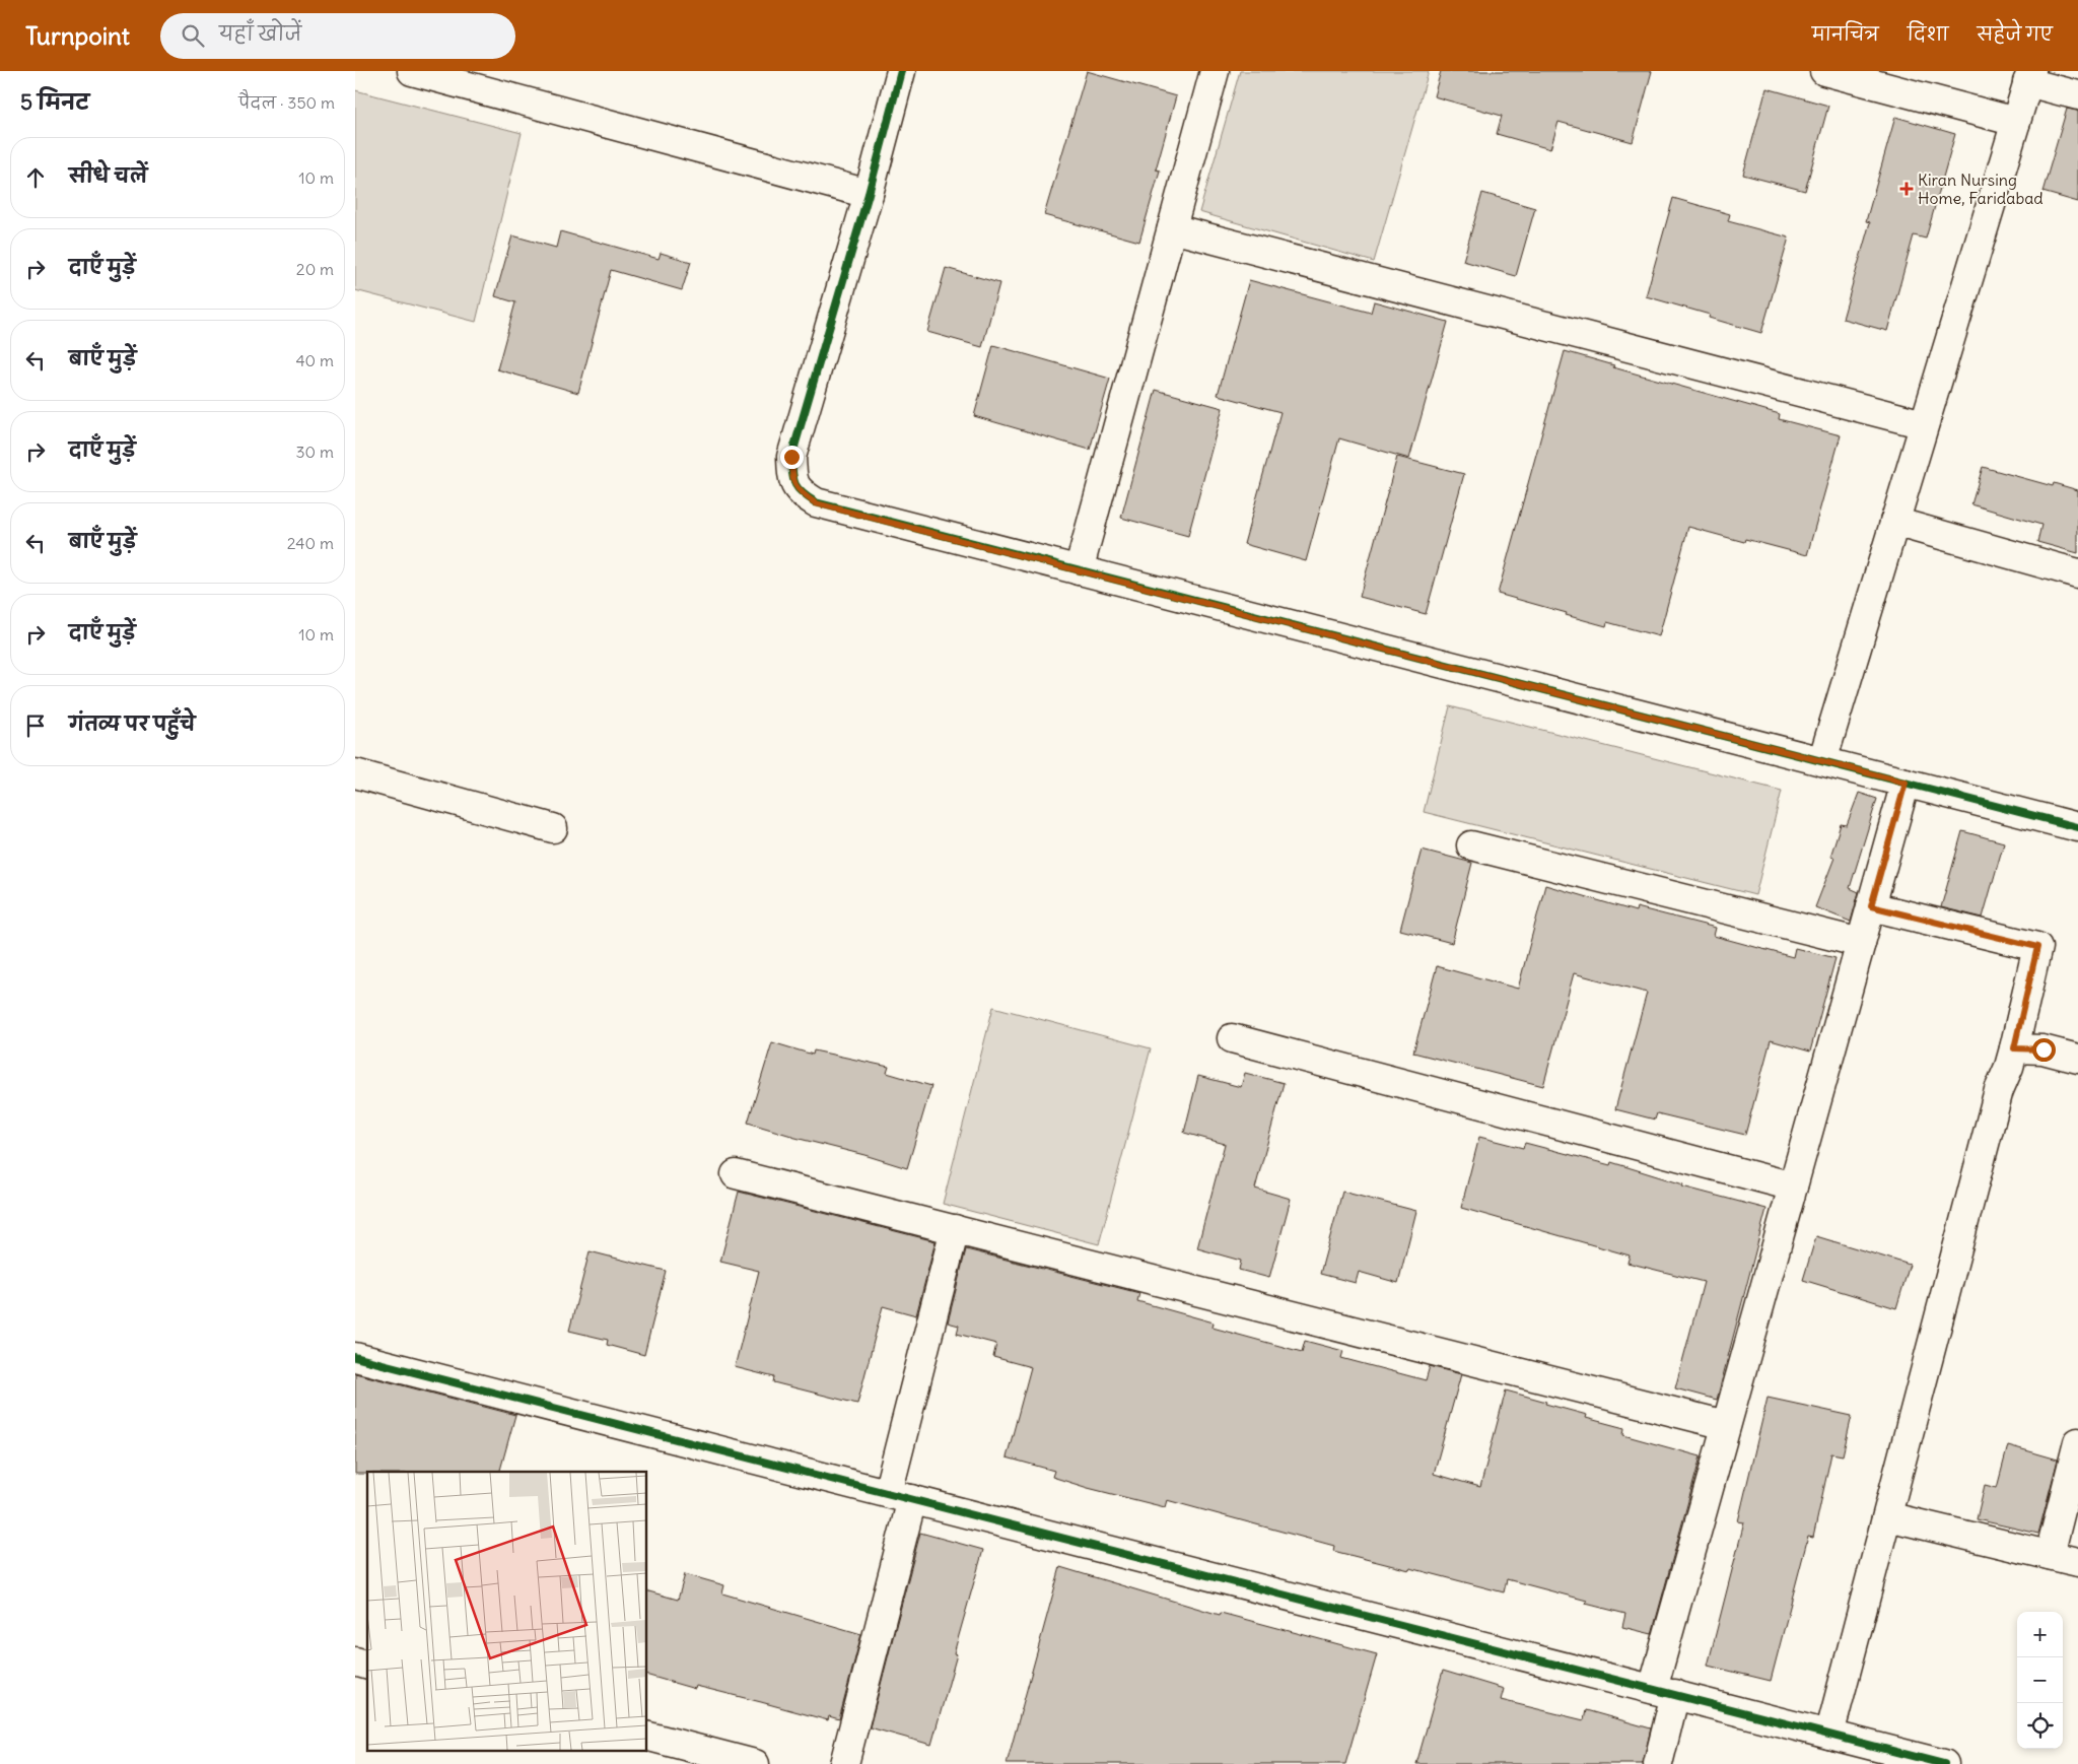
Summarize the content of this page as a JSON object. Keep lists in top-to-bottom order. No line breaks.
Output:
{"places":{"health":["Kiran Nursing Home, Faridabad"]},"page":{"header":"Turnpoint","search":"यहाँ खोजें","nav":["मानचित्र","दिशा","सहेजे गए"],"heading":["5 मिनट","पैदल · 350 m"],"list":[["सीधे चलें","10 m"],["दाएँ मुड़ें","20 m"],["बाएँ मुड़ें","40 m"],["दाएँ मुड़ें","30 m"],["बाएँ मुड़ें","240 m"],["दाएँ मुड़ें","10 m"],"गंतव्य पर पहुँचे"],"map_buttons":["+","−"]}}
